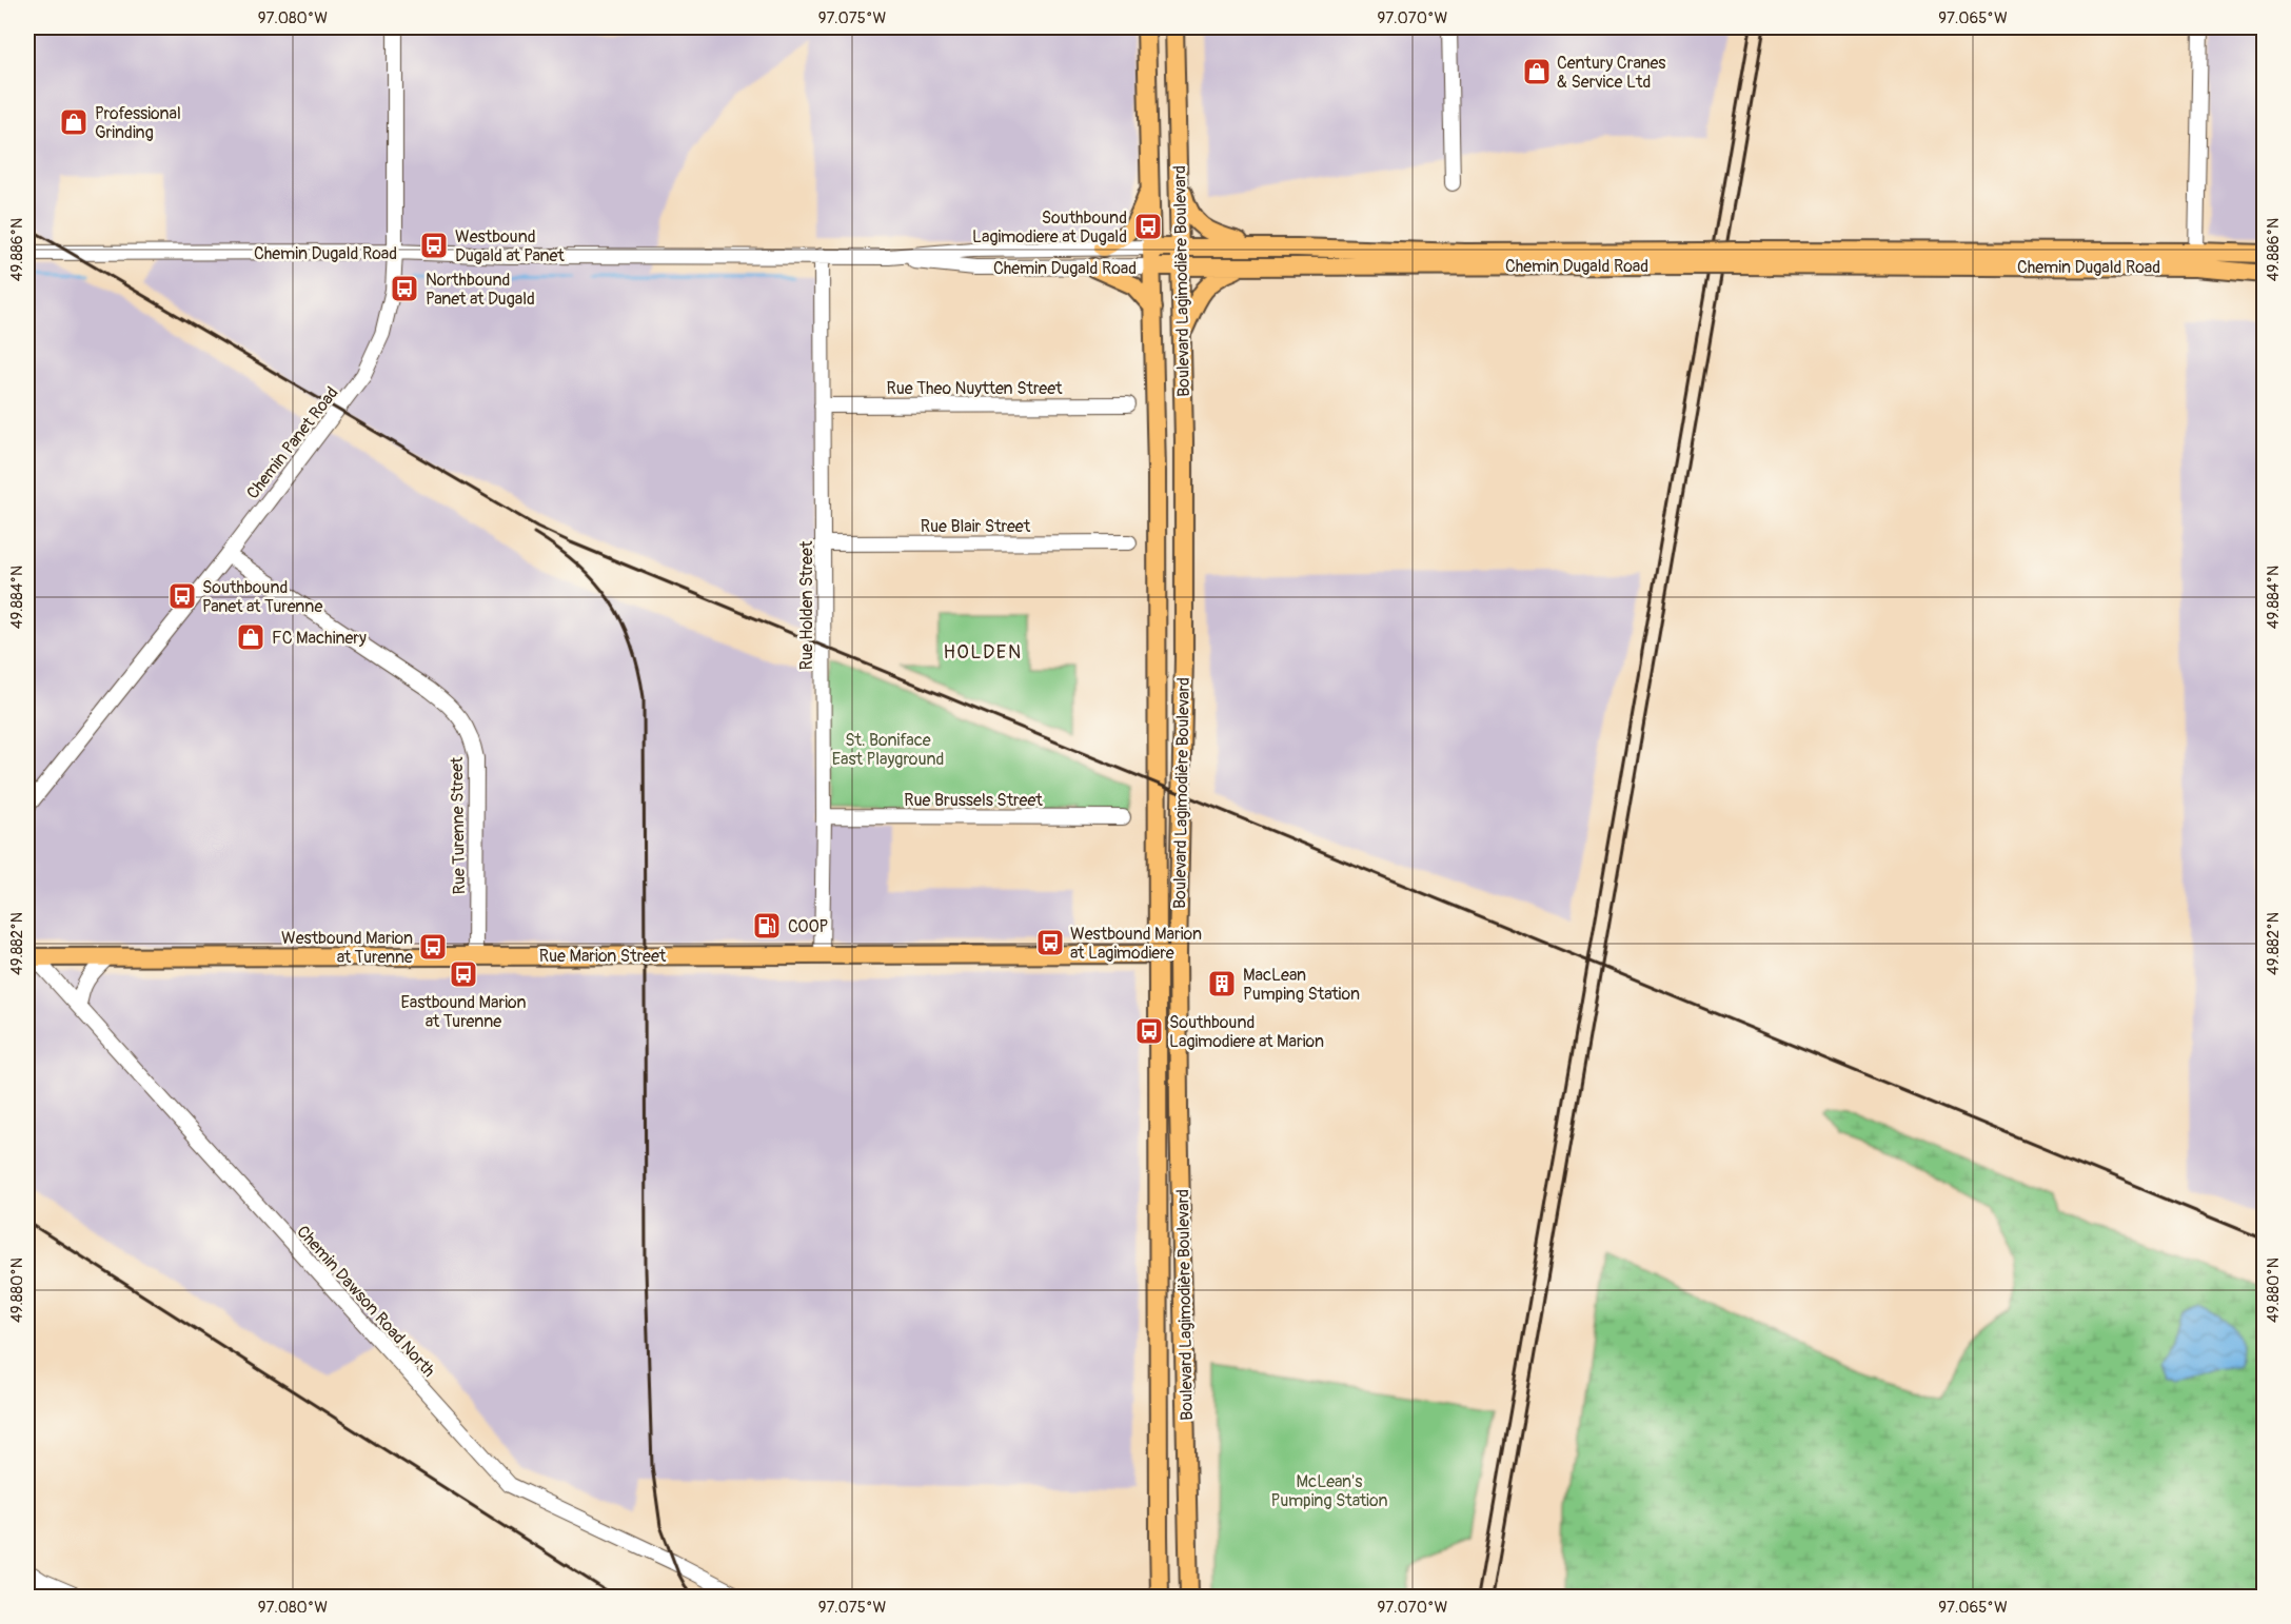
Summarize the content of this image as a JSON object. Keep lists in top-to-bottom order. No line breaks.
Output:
{"streets":{"main road":["Chemin Dugald Road","Boulevard Lagimodière Boulevard","Rue Marion Street"],"street":["Rue Theo Nuytten Street","Chemin Panet Road","Rue Blair Street","Rue Holden Street","Rue Brussels Street","Rue Turenne Street","Chemin Dawson Road North"]},"crossings":[["Chemin Dugald Road","Boulevard Lagimodière Boulevard"],["Chemin Dugald Road","Chemin Panet Road"],["Chemin Dugald Road","Rue Holden Street"],["Boulevard Lagimodière Boulevard","Rue Marion Street"],["Rue Theo Nuytten Street","Rue Holden Street"],["Chemin Panet Road","Rue Turenne Street"],["Rue Blair Street","Rue Holden Street"],["Rue Holden Street","Rue Brussels Street"],["Rue Holden Street","Rue Marion Street"],["Rue Turenne Street","Rue Marion Street"],["Rue Marion Street","Chemin Dawson Road North"]],"districts":["HOLDEN"],"parks":["St. Boniface East Playground","McLean's Pumping Station"],"places":{"shop":["Century Cranes & Service Ltd","Professional Grinding","FC Machinery"],"bus stop":["Southbound Lagimodiere at Dugald","Westbound Dugald at Panet","Northbound Panet at Dugald","Southbound Panet at Turenne","Westbound Marion at Lagimodiere","Westbound Marion at Turenne","Eastbound Marion at Turenne","Southbound Lagimodiere at Marion"],"fuel station":["COOP"],"building":["MacLean Pumping Station"]},"coordinates":["97.080°W","97.075°W","97.070°W","97.065°W","49.886°N","49.884°N","49.882°N","49.880°N"]}
